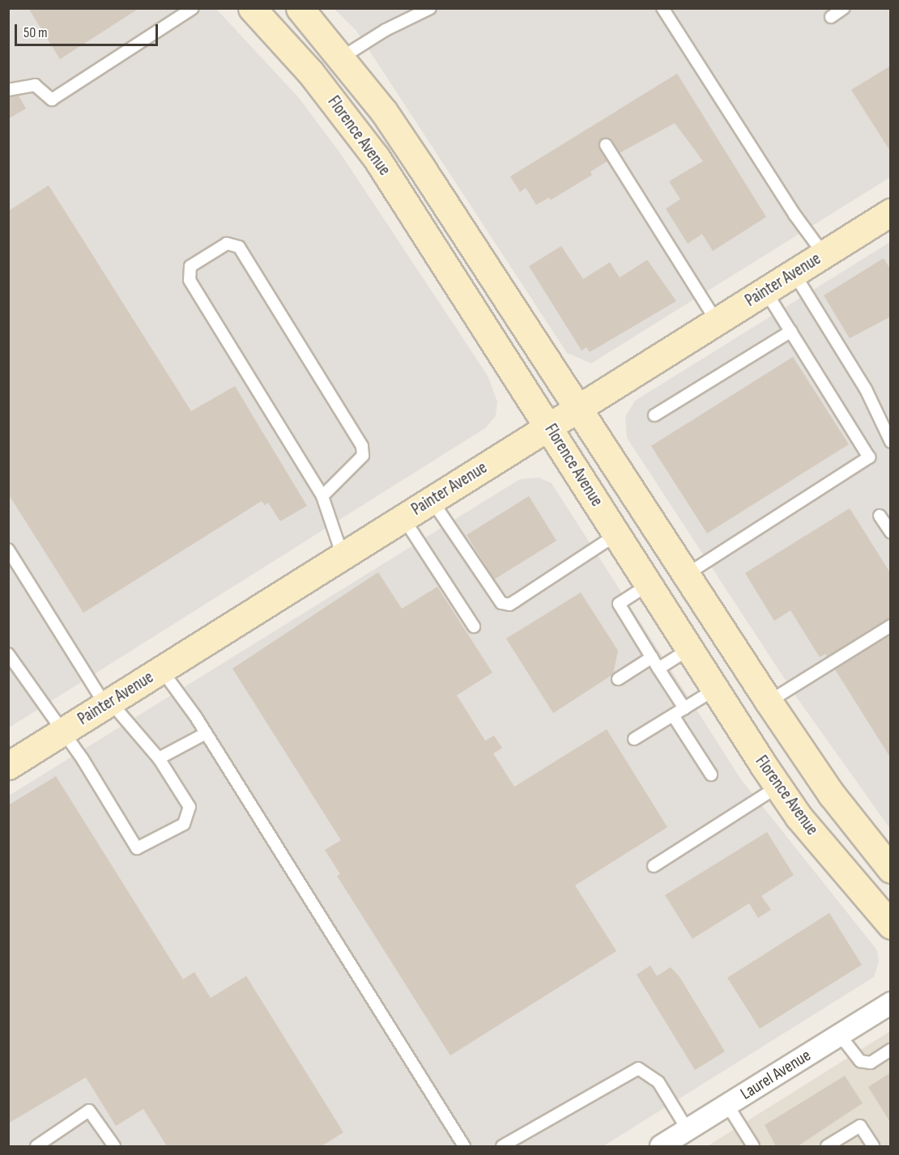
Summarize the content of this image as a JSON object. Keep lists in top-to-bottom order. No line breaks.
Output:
{"streets":{"main road":["Florence Avenue","Painter Avenue"],"street":["Laurel Avenue"]},"crossings":[["Florence Avenue","Painter Avenue"]],"scale_bar":"50 m"}
